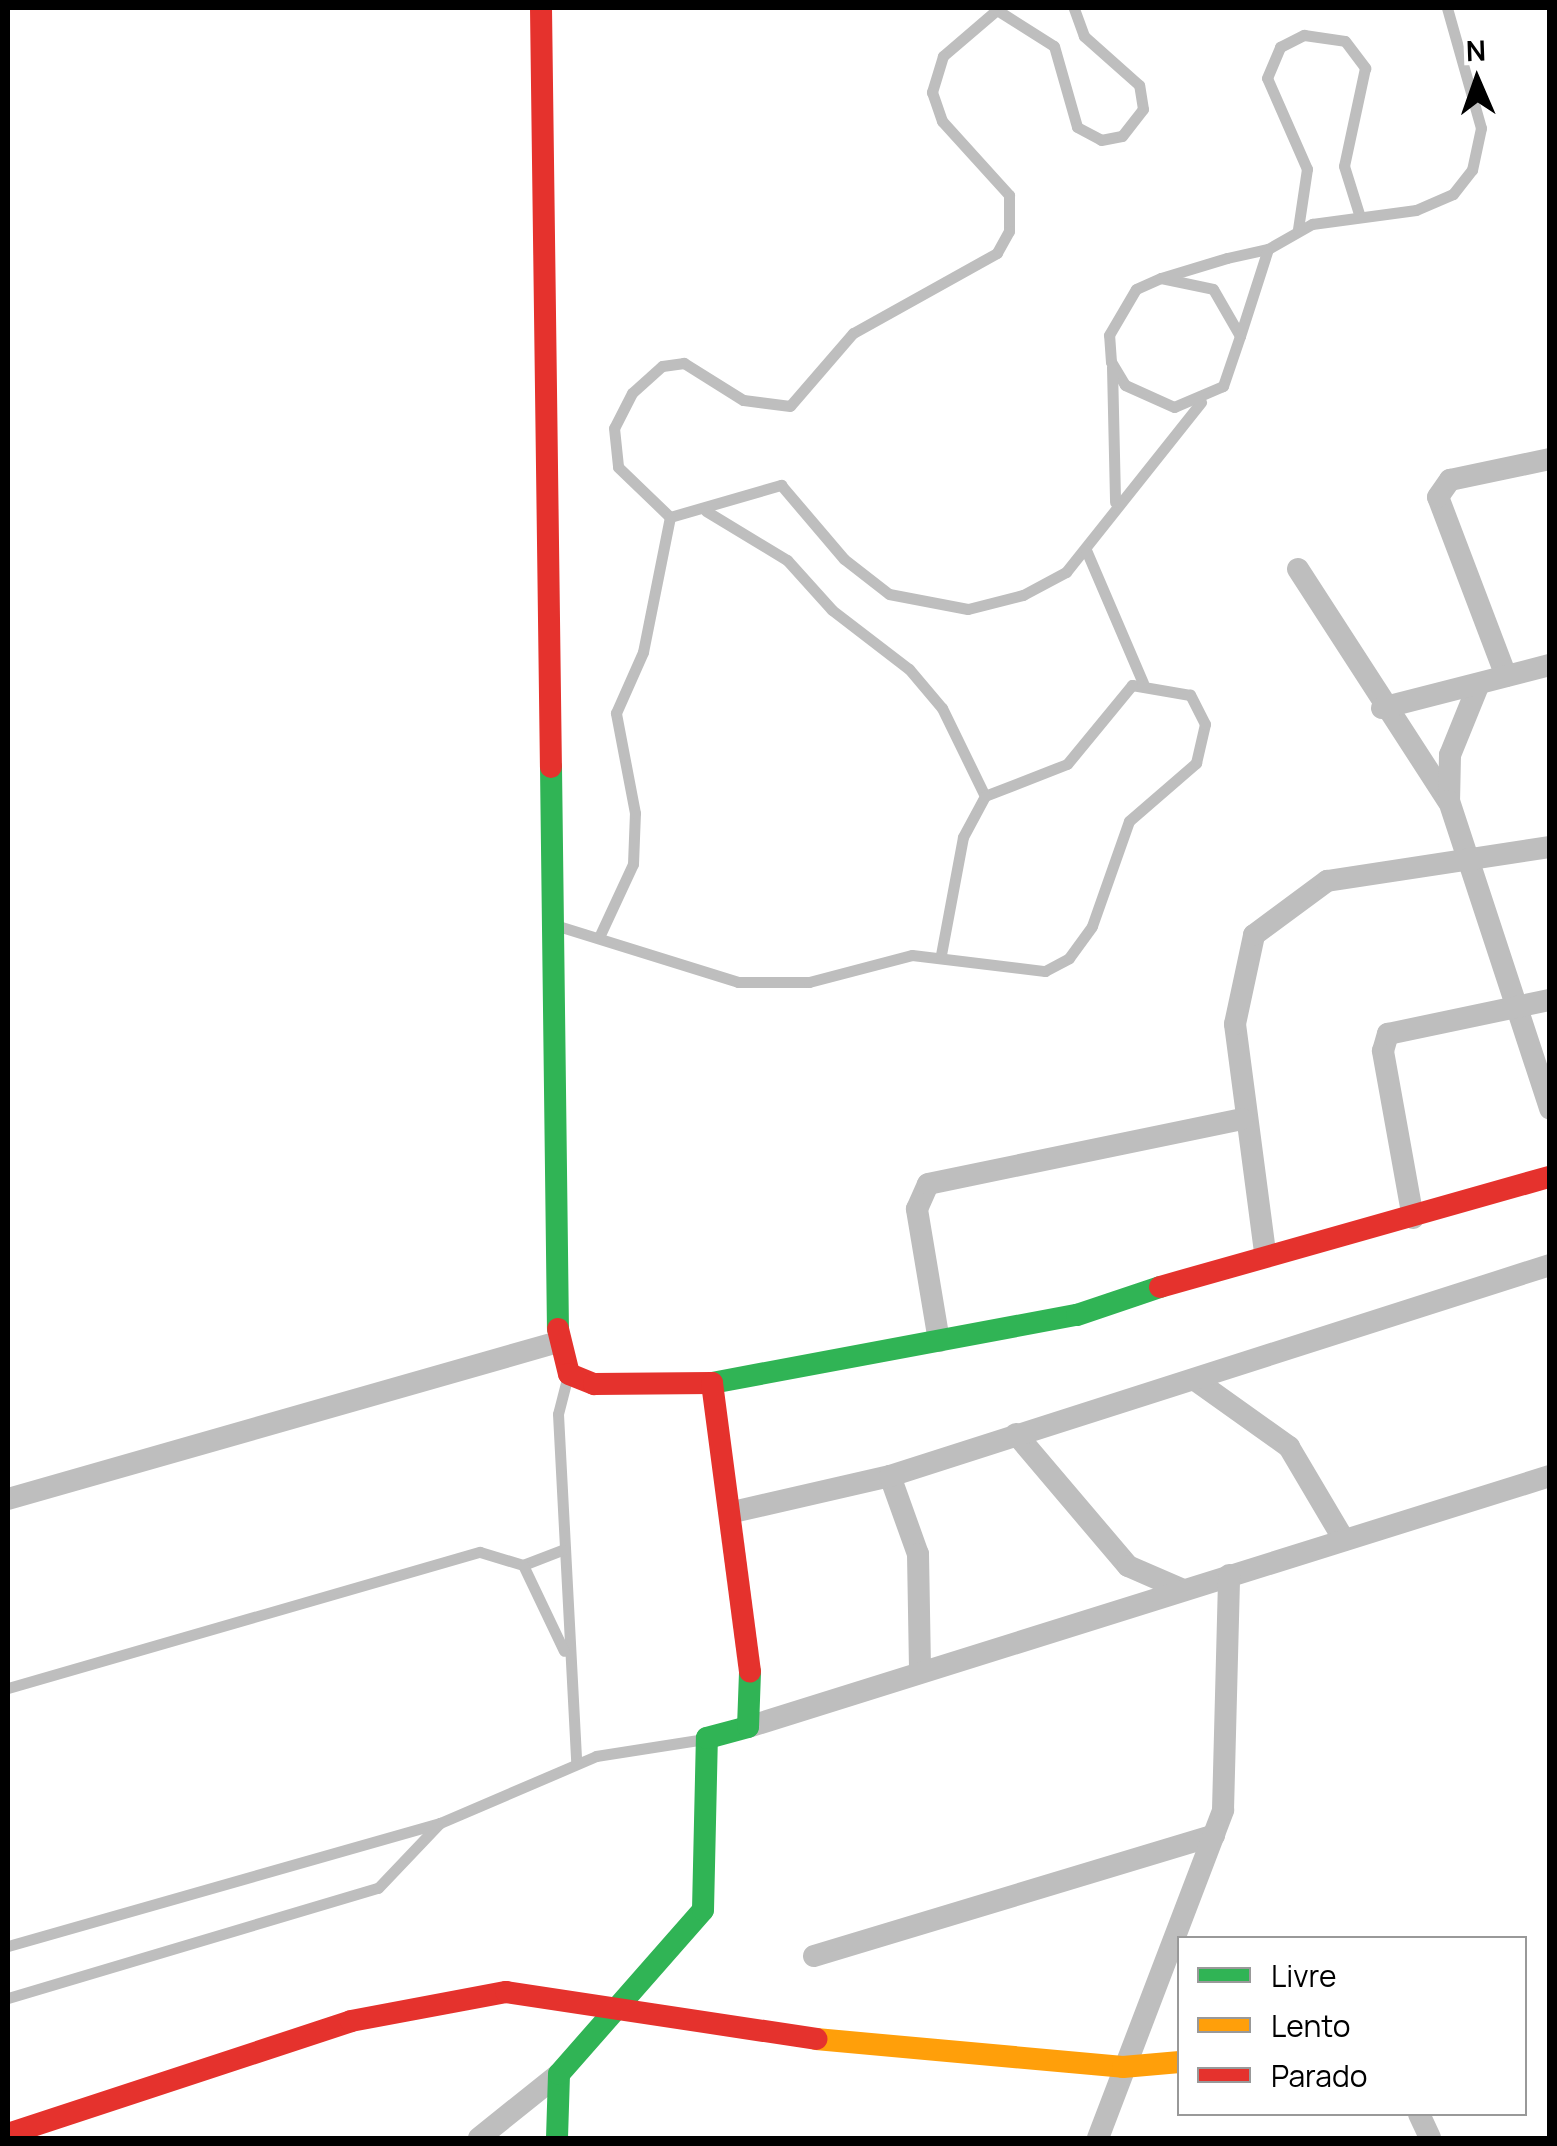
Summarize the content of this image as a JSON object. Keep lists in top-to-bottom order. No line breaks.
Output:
{"legend":["Livre","Lento","Parado"],"north":"top"}
